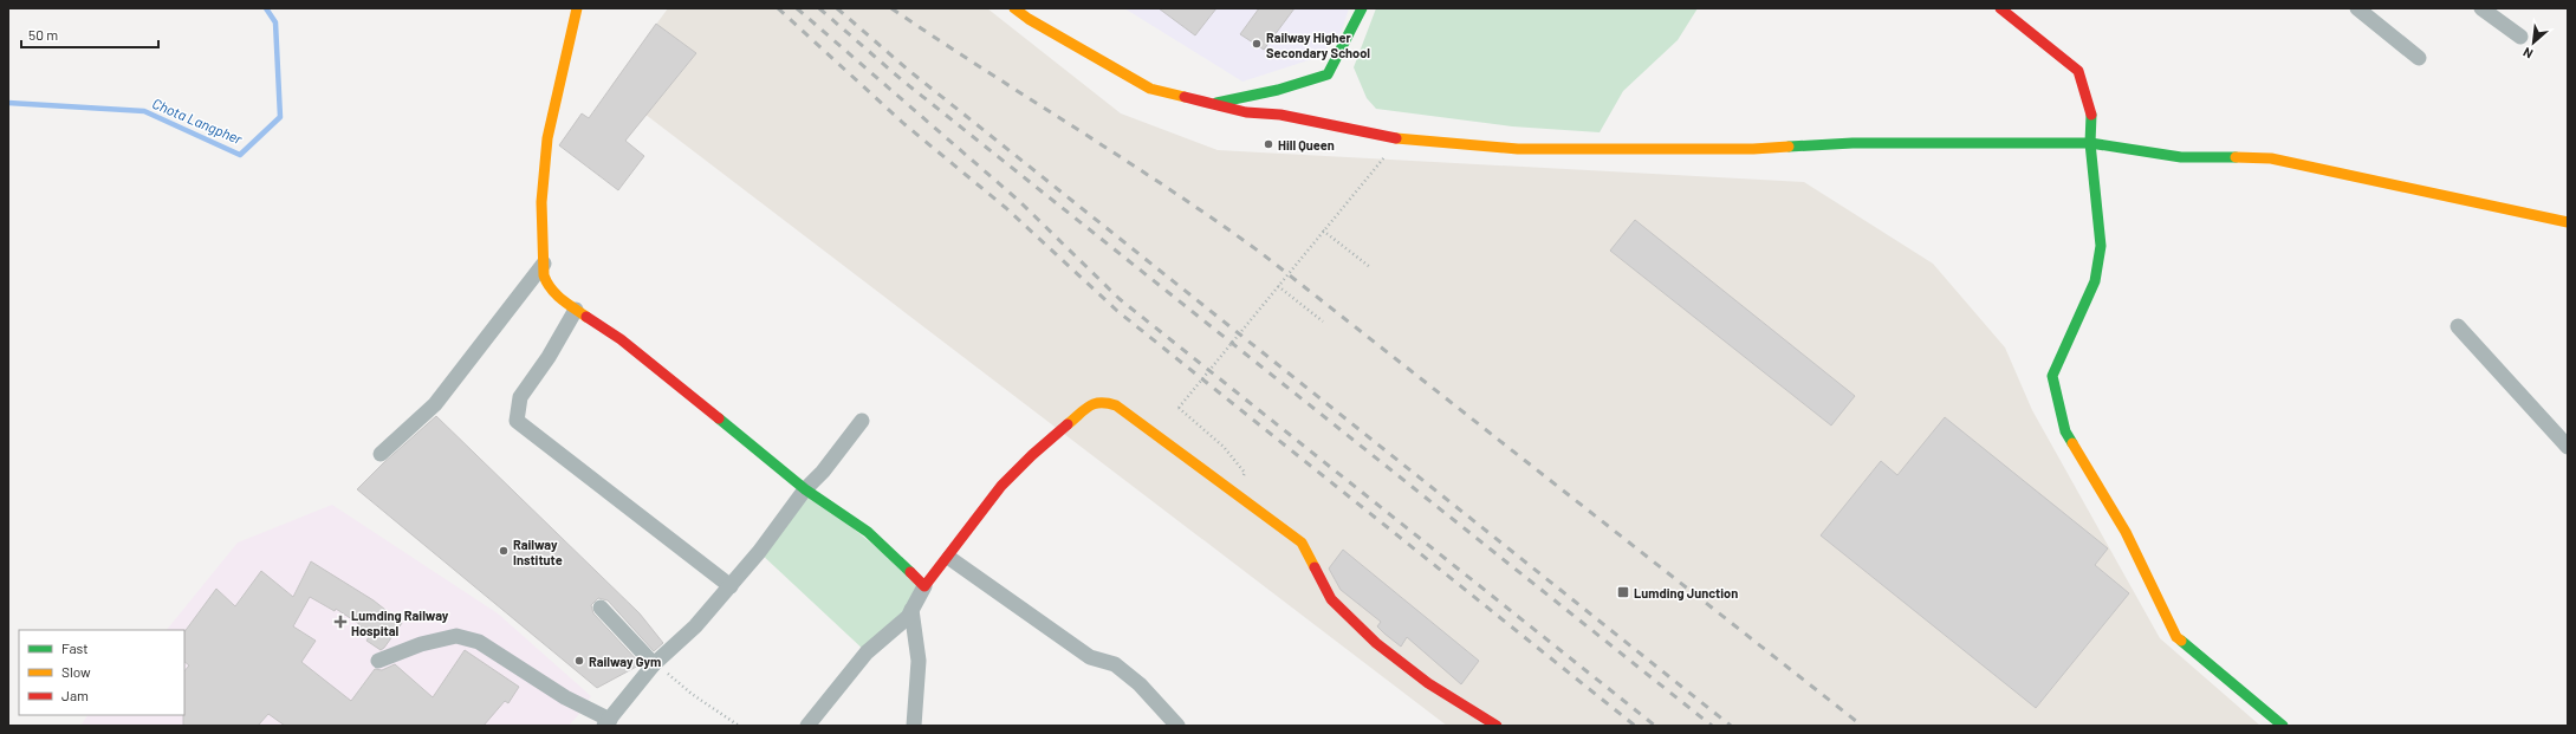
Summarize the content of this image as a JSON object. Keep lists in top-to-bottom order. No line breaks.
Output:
{"water":["Chota Langpher"],"places":{"other":["Railway Higher Secondary School","Hill Queen","Railway Institute","Railway Gym"],"transit":["Lumding Junction"],"health":["Lumding Railway Hospital"]},"legend":["Fast","Slow","Jam"],"scale_bar":"50 m","north":"bottom left"}
